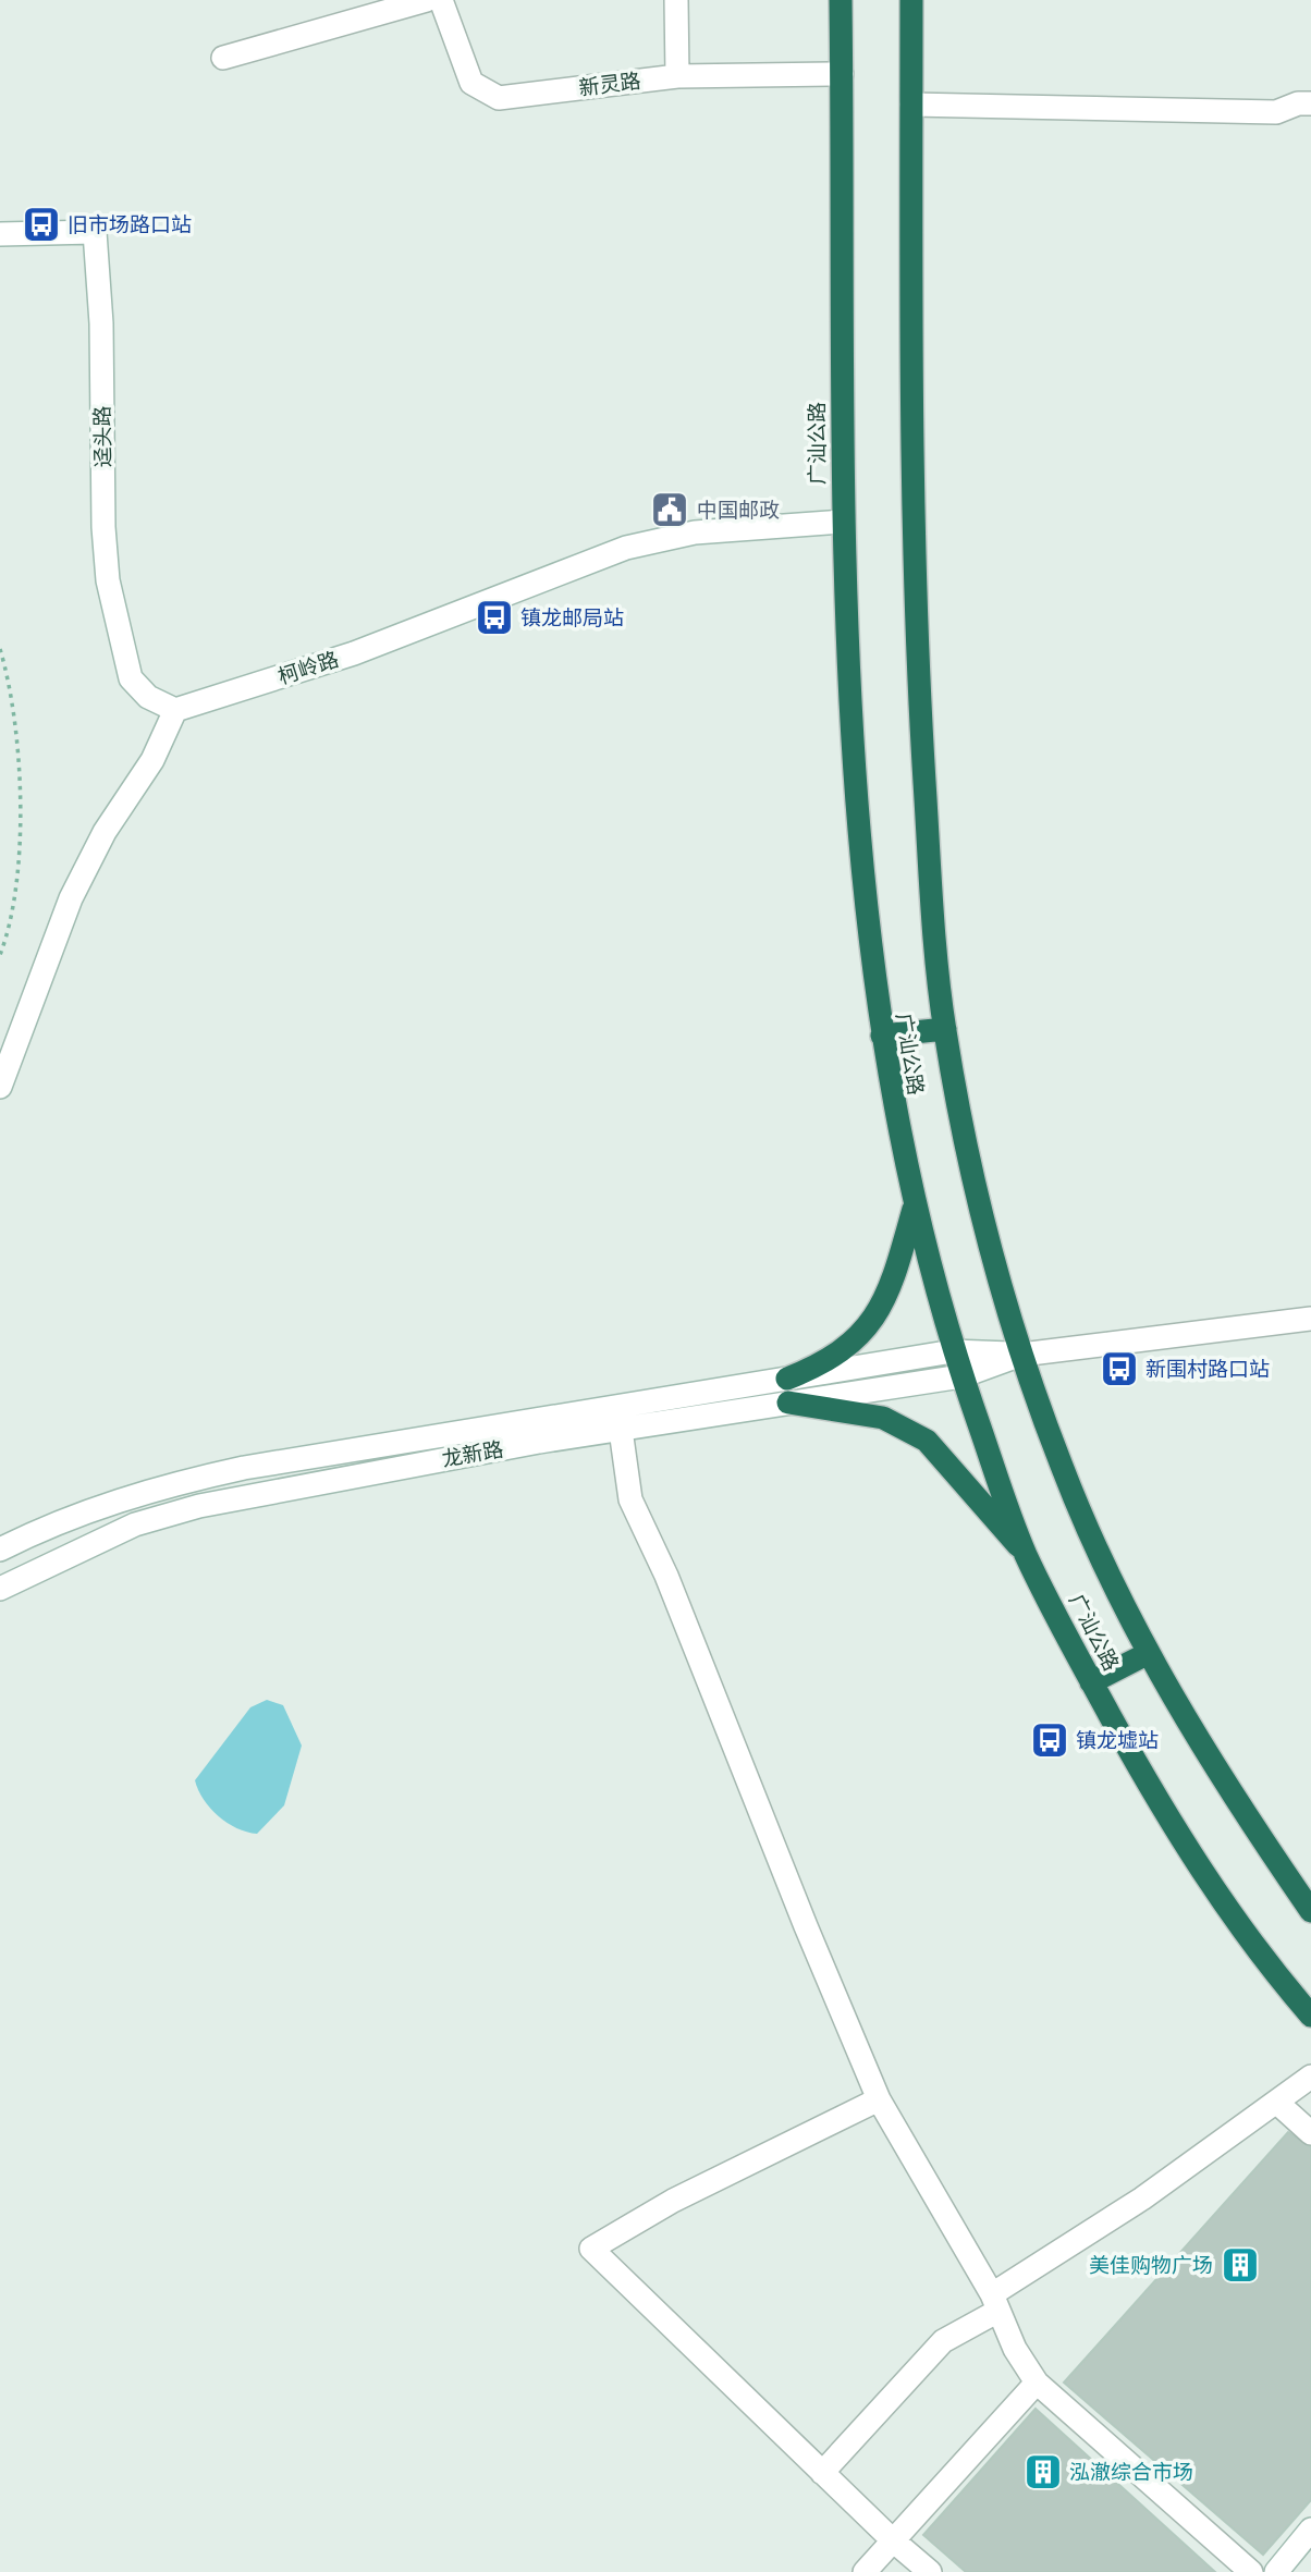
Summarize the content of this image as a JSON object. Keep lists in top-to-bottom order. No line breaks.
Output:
{"streets":{"highway":["广汕公路"],"street":["新灵路","迳头路","柯岭路","龙新路"]},"crossings":[["新灵路","广汕公路"],["迳头路","柯岭路"],["广汕公路","柯岭路"],["广汕公路","龙新路"]],"places":{"bus stop":["旧市场路口站","镇龙邮局站","新围村路口站","镇龙墟站"],"public building":["中国邮政"],"building":["美佳购物广场","泓澈综合市场"]}}
